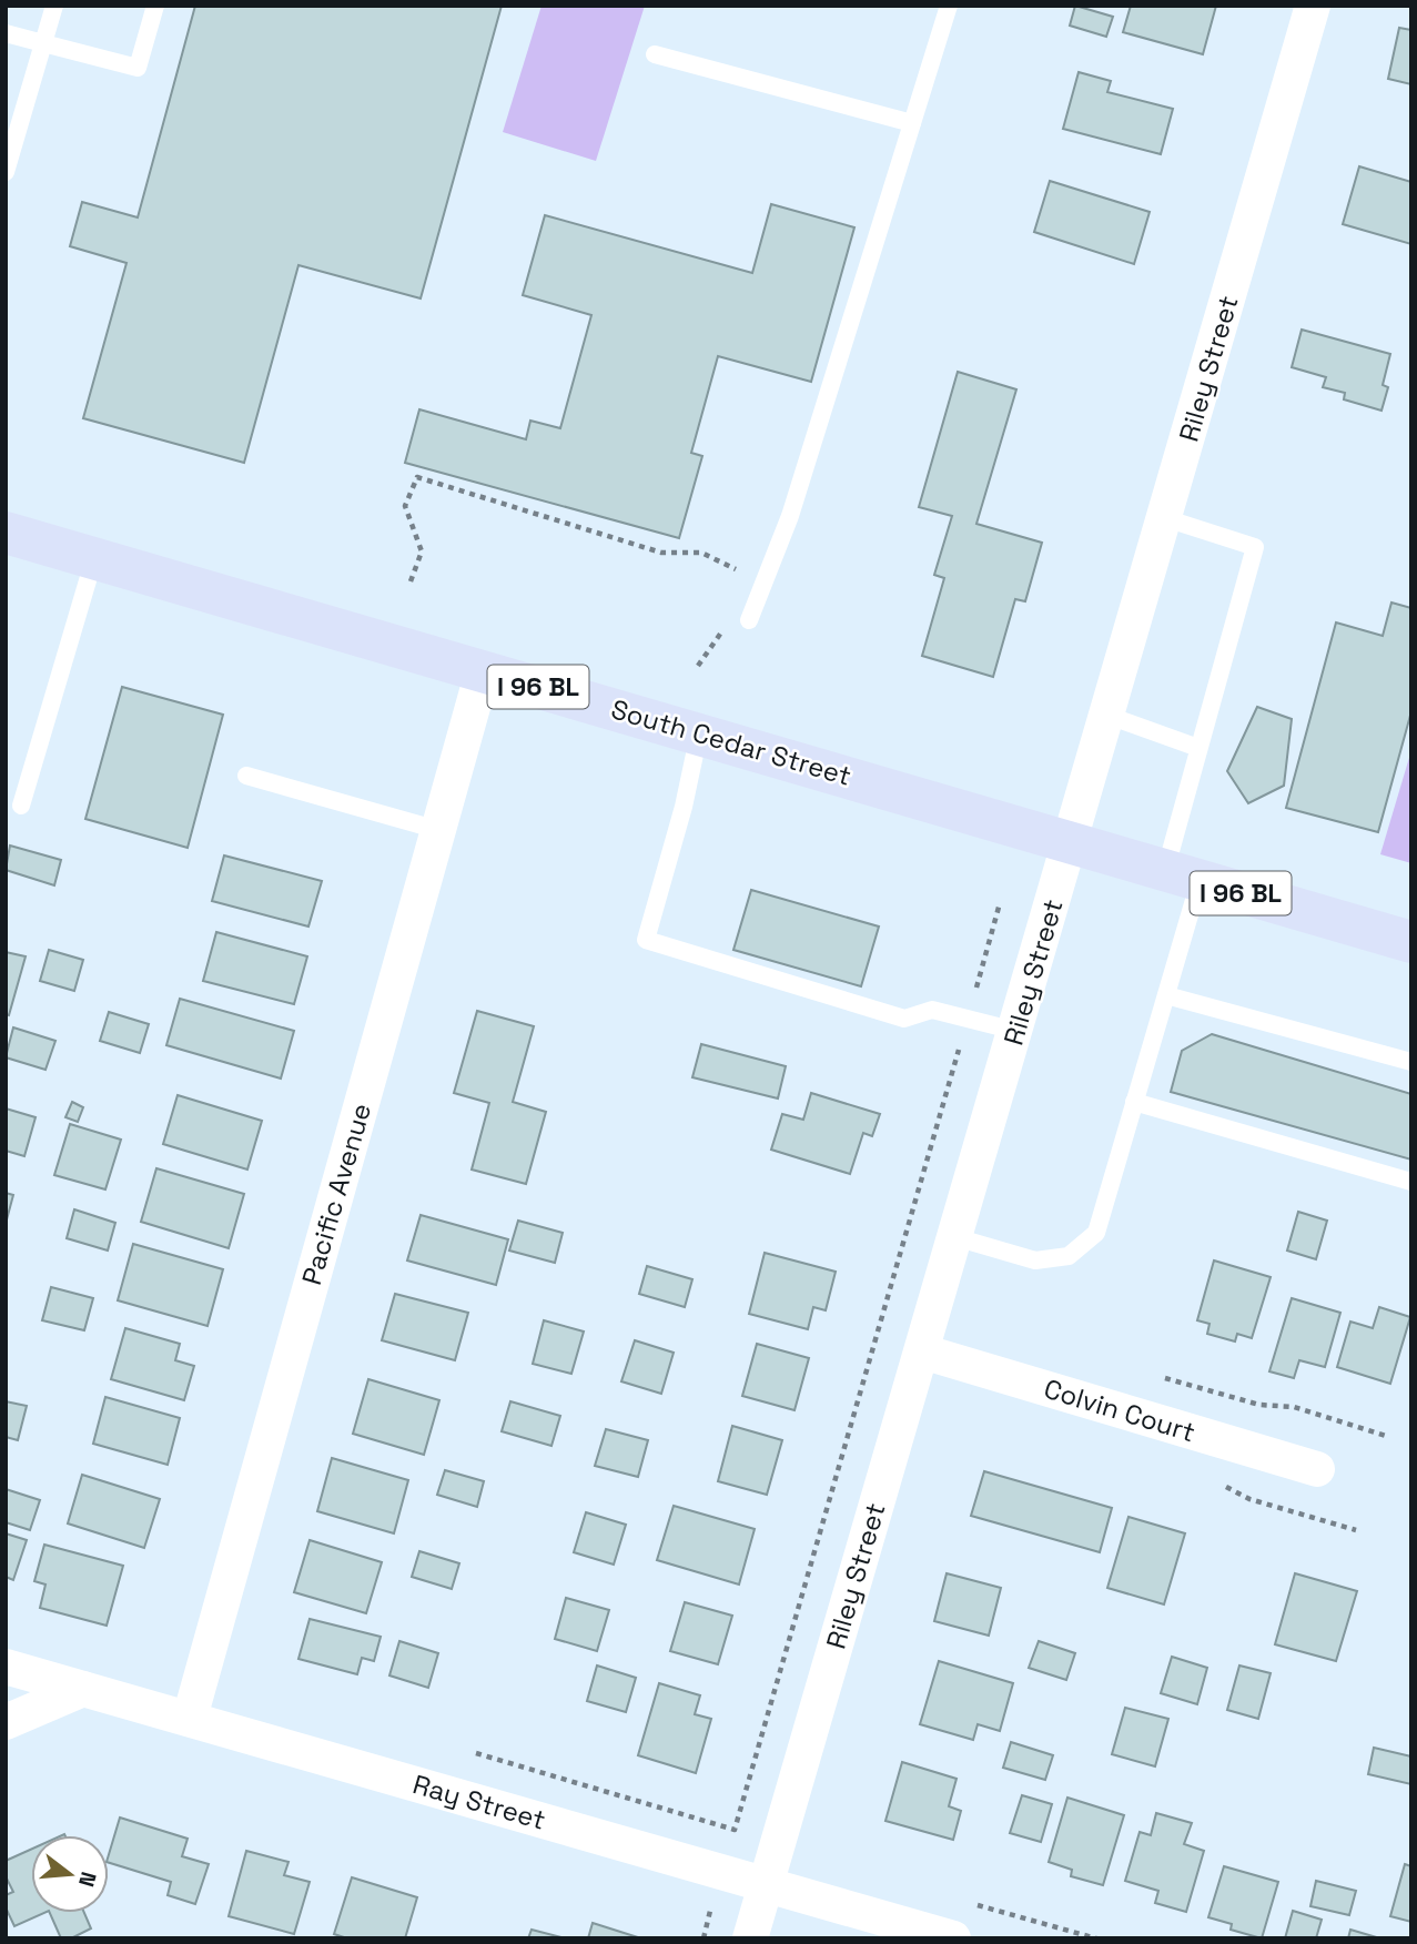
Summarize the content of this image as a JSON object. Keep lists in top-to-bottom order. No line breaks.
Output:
{"streets":{"main road":["I 96 BL","South Cedar Street"],"street":["Riley Street","Pacific Avenue","Colvin Court","Ray Street"]},"crossings":[["Riley Street","South Cedar Street"],["Riley Street","Colvin Court"],["Riley Street","Ray Street"],["South Cedar Street","Pacific Avenue"],["Pacific Avenue","Ray Street"]],"north":"right"}
